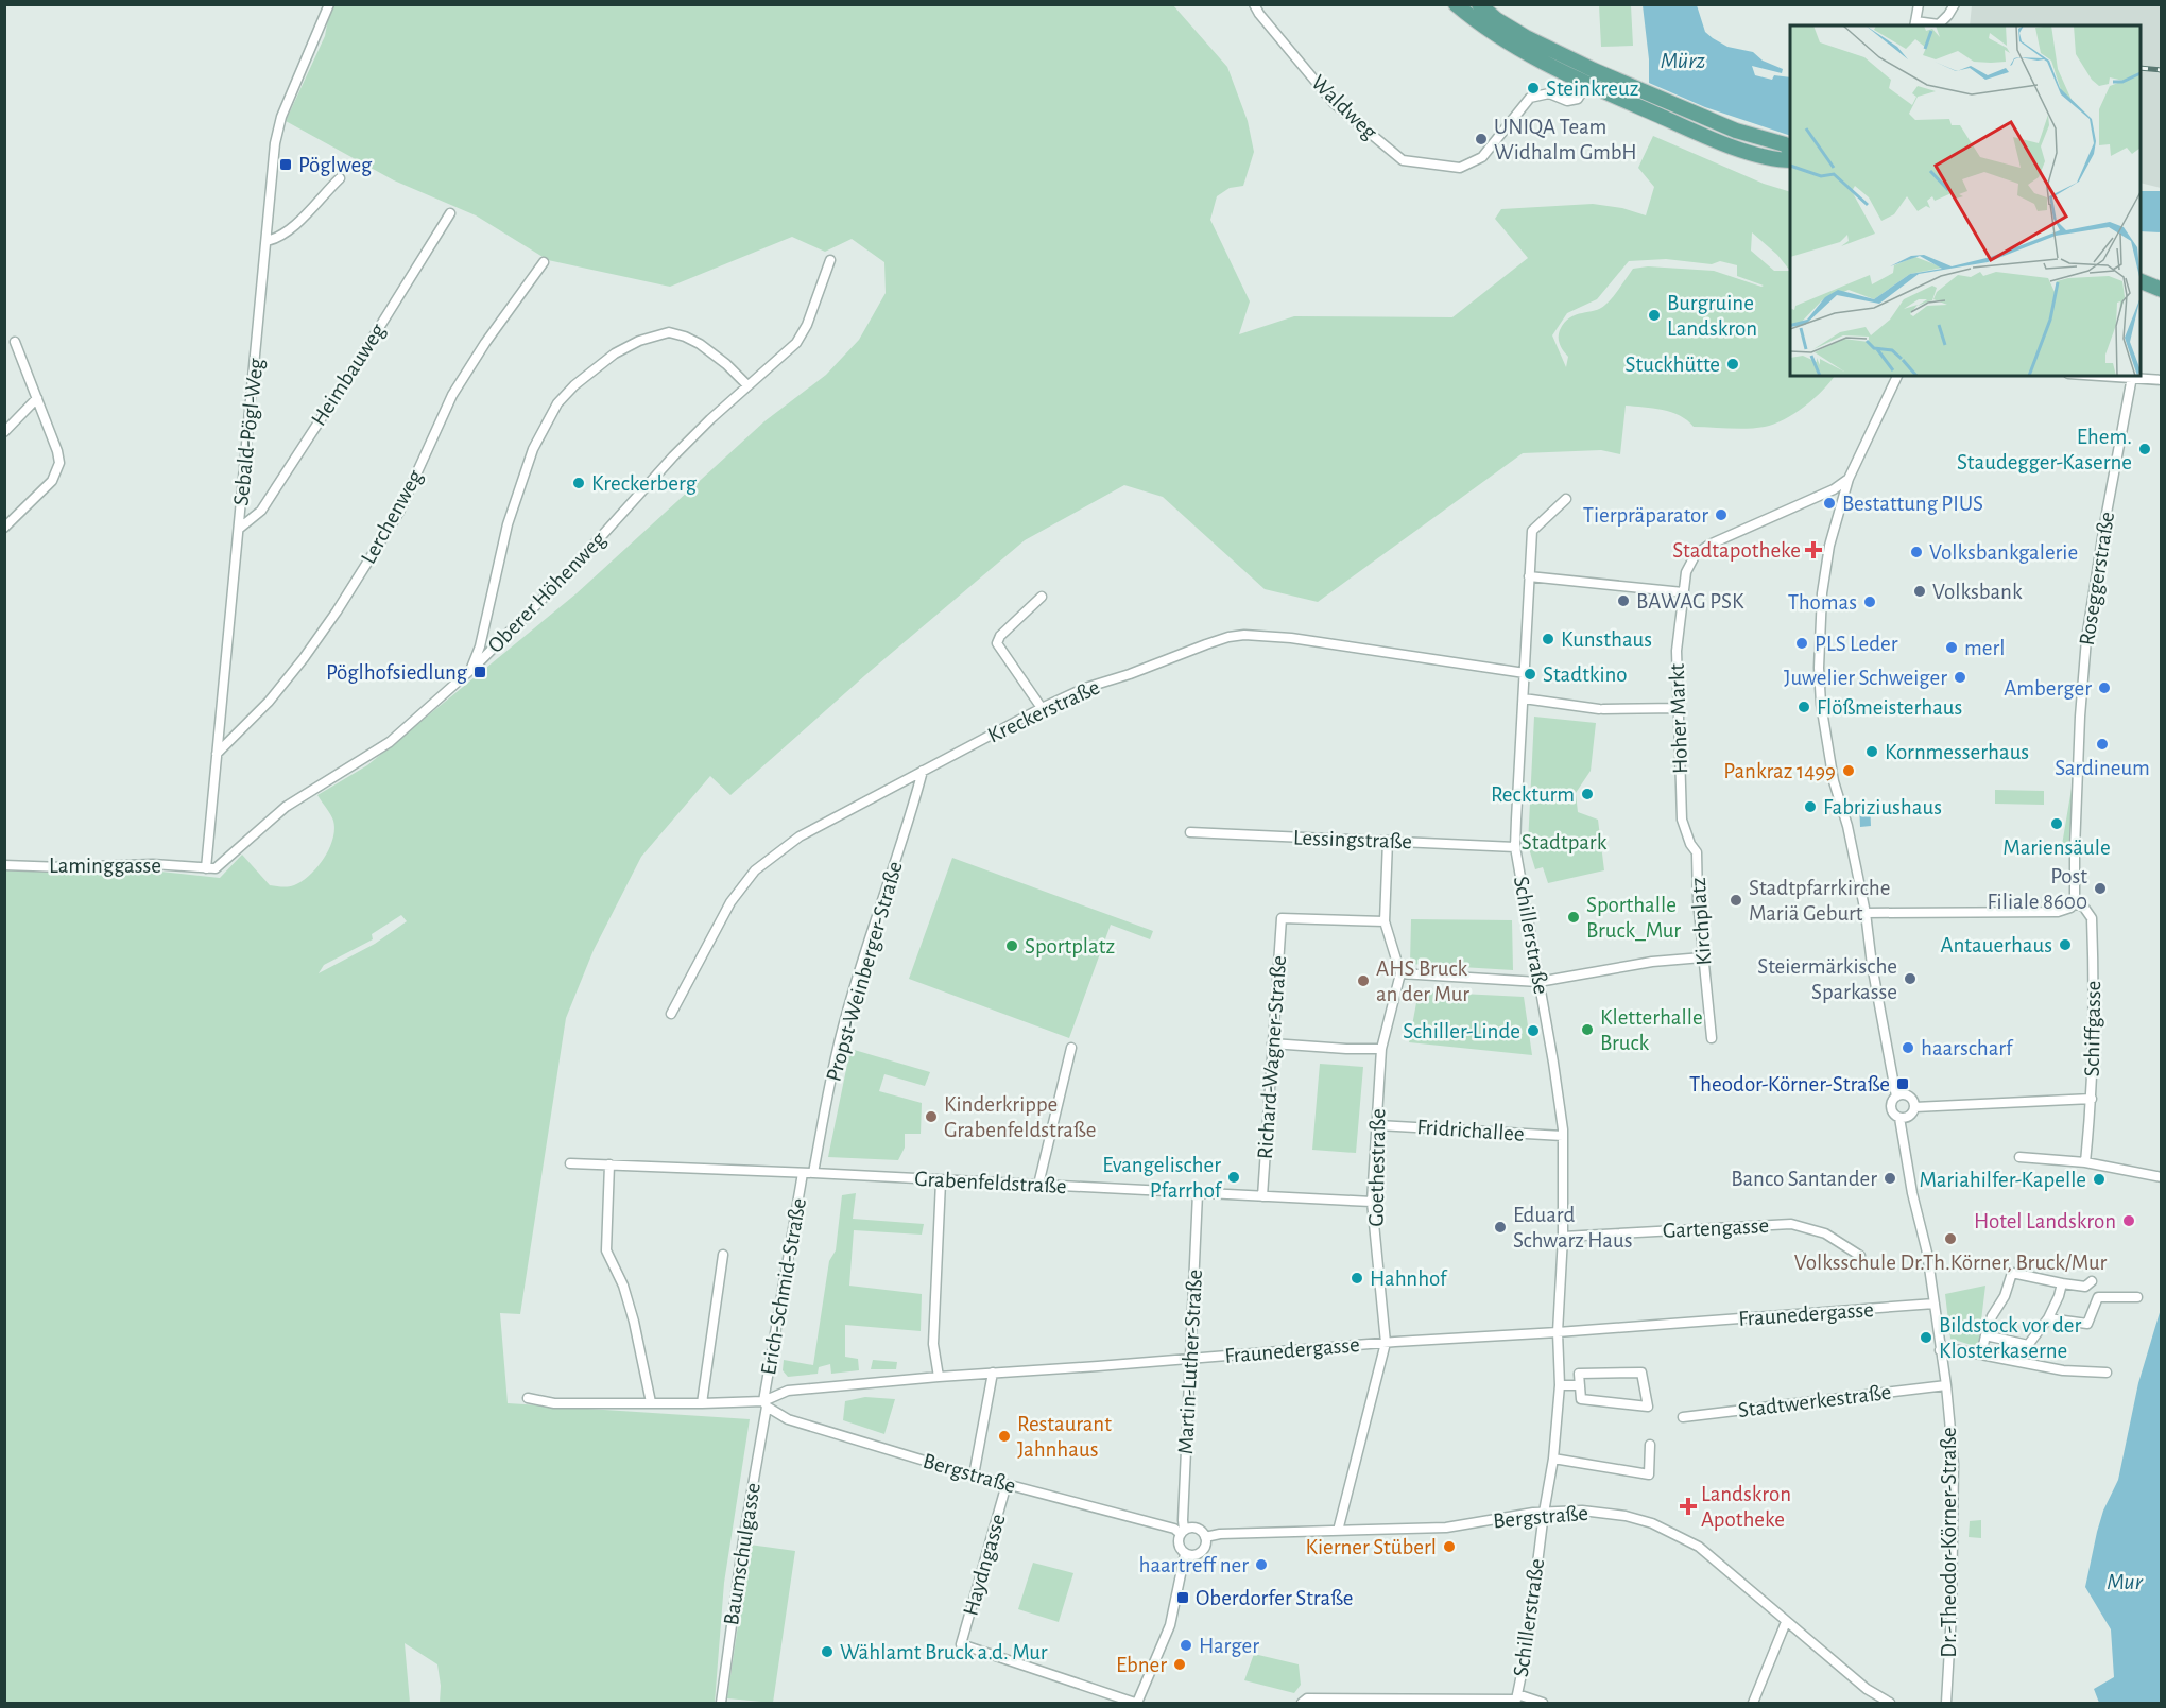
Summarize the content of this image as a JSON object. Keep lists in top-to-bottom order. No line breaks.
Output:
{"streets":{"street":["Waldweg","Heimbauweg","Sebald-Pögl-Weg","Lerchenweg","Roseggerstraße","Oberer Höhenweg","Kreckerstraße","Hoher Markt","Lessingstraße","Laminggasse","Kirchplatz","Schillerstraße","Propst-Weinberger-Straße","Schiffgasse","Richard-Wagner-Straße","Fridrichallee","Goethestraße","Grabenfeldstraße","Gartengasse","Erich-Schmid-Straße","Fraunedergasse","Martin-Luther-Straße","Stadtwerkestraße","Bergstraße","Dr.-Theodor-Körner-Straße","Baumschulgasse","Haydngasse"]},"crossings":[["Heimbauweg","Sebald-Pögl-Weg"],["Sebald-Pögl-Weg","Lerchenweg"],["Sebald-Pögl-Weg","Oberer Höhenweg"],["Sebald-Pögl-Weg","Laminggasse"],["Roseggerstraße","Schiffgasse"],["Oberer Höhenweg","Laminggasse"],["Kreckerstraße","Schillerstraße"],["Kreckerstraße","Propst-Weinberger-Straße"],["Hoher Markt","Kirchplatz"],["Lessingstraße","Schillerstraße"],["Schillerstraße","Fridrichallee"],["Schillerstraße","Gartengasse"],["Schillerstraße","Fraunedergasse"],["Schillerstraße","Bergstraße"],["Propst-Weinberger-Straße","Grabenfeldstraße"],["Richard-Wagner-Straße","Grabenfeldstraße"],["Fridrichallee","Goethestraße"],["Goethestraße","Grabenfeldstraße"],["Goethestraße","Fraunedergasse"],["Goethestraße","Bergstraße"],["Grabenfeldstraße","Erich-Schmid-Straße"],["Grabenfeldstraße","Martin-Luther-Straße"],["Erich-Schmid-Straße","Fraunedergasse"],["Erich-Schmid-Straße","Bergstraße"],["Erich-Schmid-Straße","Baumschulgasse"],["Fraunedergasse","Martin-Luther-Straße"],["Fraunedergasse","Bergstraße"],["Fraunedergasse","Dr.-Theodor-Körner-Straße"],["Fraunedergasse","Baumschulgasse"],["Martin-Luther-Straße","Bergstraße"],["Stadtwerkestraße","Dr.-Theodor-Körner-Straße"],["Bergstraße","Baumschulgasse"],["Bergstraße","Haydngasse"]],"water":["Mürz","Mur"],"parks":["Stadtpark"],"places":{"other":["Steinkreuz","UNIQA Team Widhalm GmbH","Burgruine Landskron","Stuckhütte","Ehem. Staudegger-Kaserne","Kreckerberg","Bestattung PIUS","Tierpräparator","Volksbankgalerie","Volksbank","BAWAG PSK","Thomas","Kunsthaus","PLS Leder","merl","Stadtkino","Juwelier Schweiger","Amberger","Flößmeisterhaus","Sardineum","Kornmesserhaus","Pankraz 1499","Reckturm","Fabriziushaus","Mariensäule","Post Filiale 8600","Stadtpfarrkirche Mariä Geburt","Sporthalle Bruck_Mur","Antauerhaus","Sportplatz","Steiermärkische Sparkasse","AHS Bruck an der Mur","Kletterhalle Bruck","Schiller-Linde","haarscharf","Kinderkrippe Grabenfeldstraße","Evangelischer Pfarrhof","Banco Santander","Mariahilfer-Kapelle","Hotel Landskron","Eduard Schwarz Haus","Volksschule Dr.Th.Körner, Bruck/Mur","Hahnhof","Bildstock vor der Klosterkaserne","Restaurant Jahnhaus","Kierner Stüberl","haartreff ner","Harger","Wählamt Bruck a.d. Mur","Ebner"],"transit":["Pöglweg","Pöglhofsiedlung","Theodor-Körner-Straße","Oberdorfer Straße"],"health":["Stadtapotheke","Landskron Apotheke"]}}
